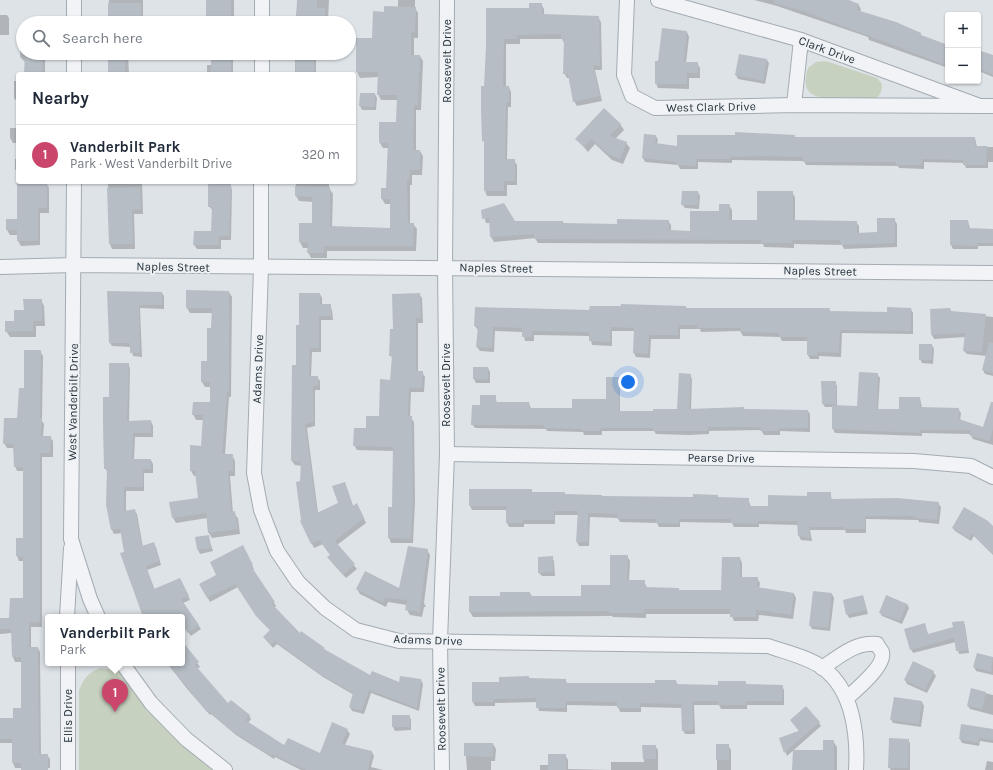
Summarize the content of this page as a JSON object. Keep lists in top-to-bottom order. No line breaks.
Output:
{"streets":{"street":["Clark Drive","Roosevelt Drive","West Clark Drive","Naples Street","Adams Drive","West Vanderbilt Drive","Pearse Drive","Ellis Drive"]},"crossings":[["Clark Drive","West Clark Drive"],["Roosevelt Drive","Naples Street"],["Roosevelt Drive","Adams Drive"],["Roosevelt Drive","Pearse Drive"],["Naples Street","Adams Drive"],["Naples Street","West Vanderbilt Drive"]],"page":{"map_buttons":["+","−"],"search":"Search here","heading":"Nearby","list":[{"mark":"1","name":"Vanderbilt Park","note":"Park · West Vanderbilt Drive","value":"320 m"}],"popup":["Vanderbilt Park","Park"],"pins":"1"}}
